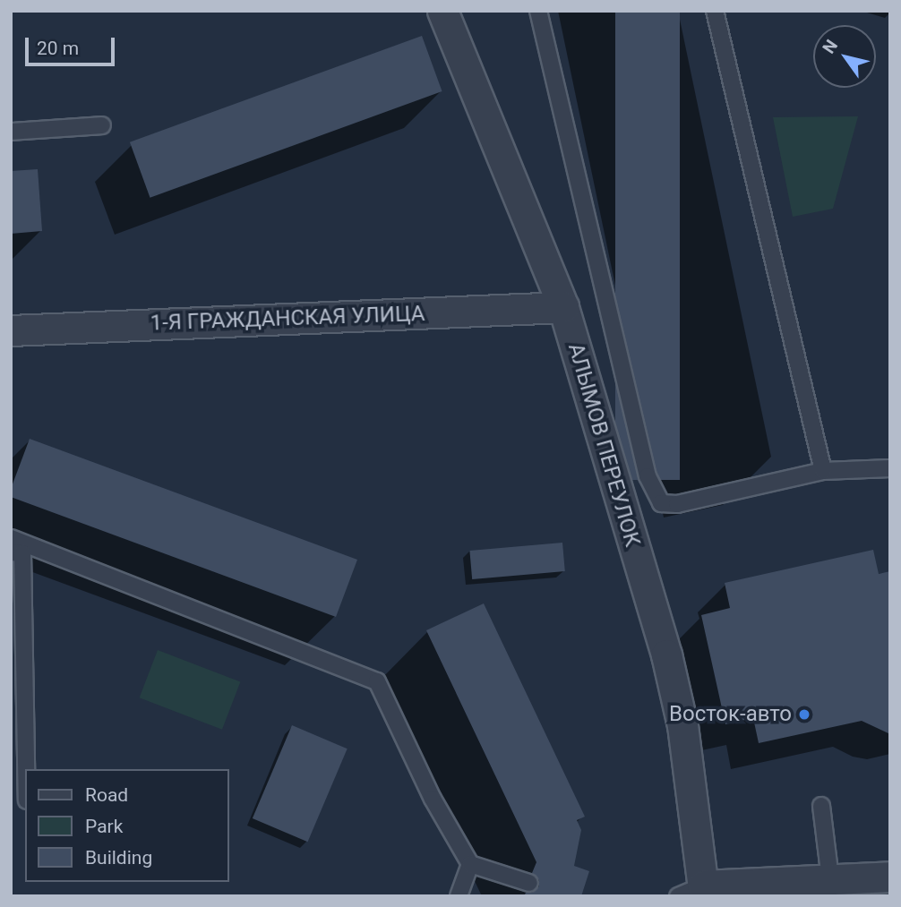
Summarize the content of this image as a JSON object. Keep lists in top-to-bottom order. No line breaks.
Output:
{"streets":{"street":["1-Я ГРАЖДАНСКАЯ УЛИЦА","АЛЫМОВ ПЕРЕУЛОК"]},"crossings":[["1-Я ГРАЖДАНСКАЯ УЛИЦА","АЛЫМОВ ПЕРЕУЛОК"]],"places":["Восток-авто"],"legend":["Road","Park","Building"],"scale_bar":"20 m","north":"top left"}
